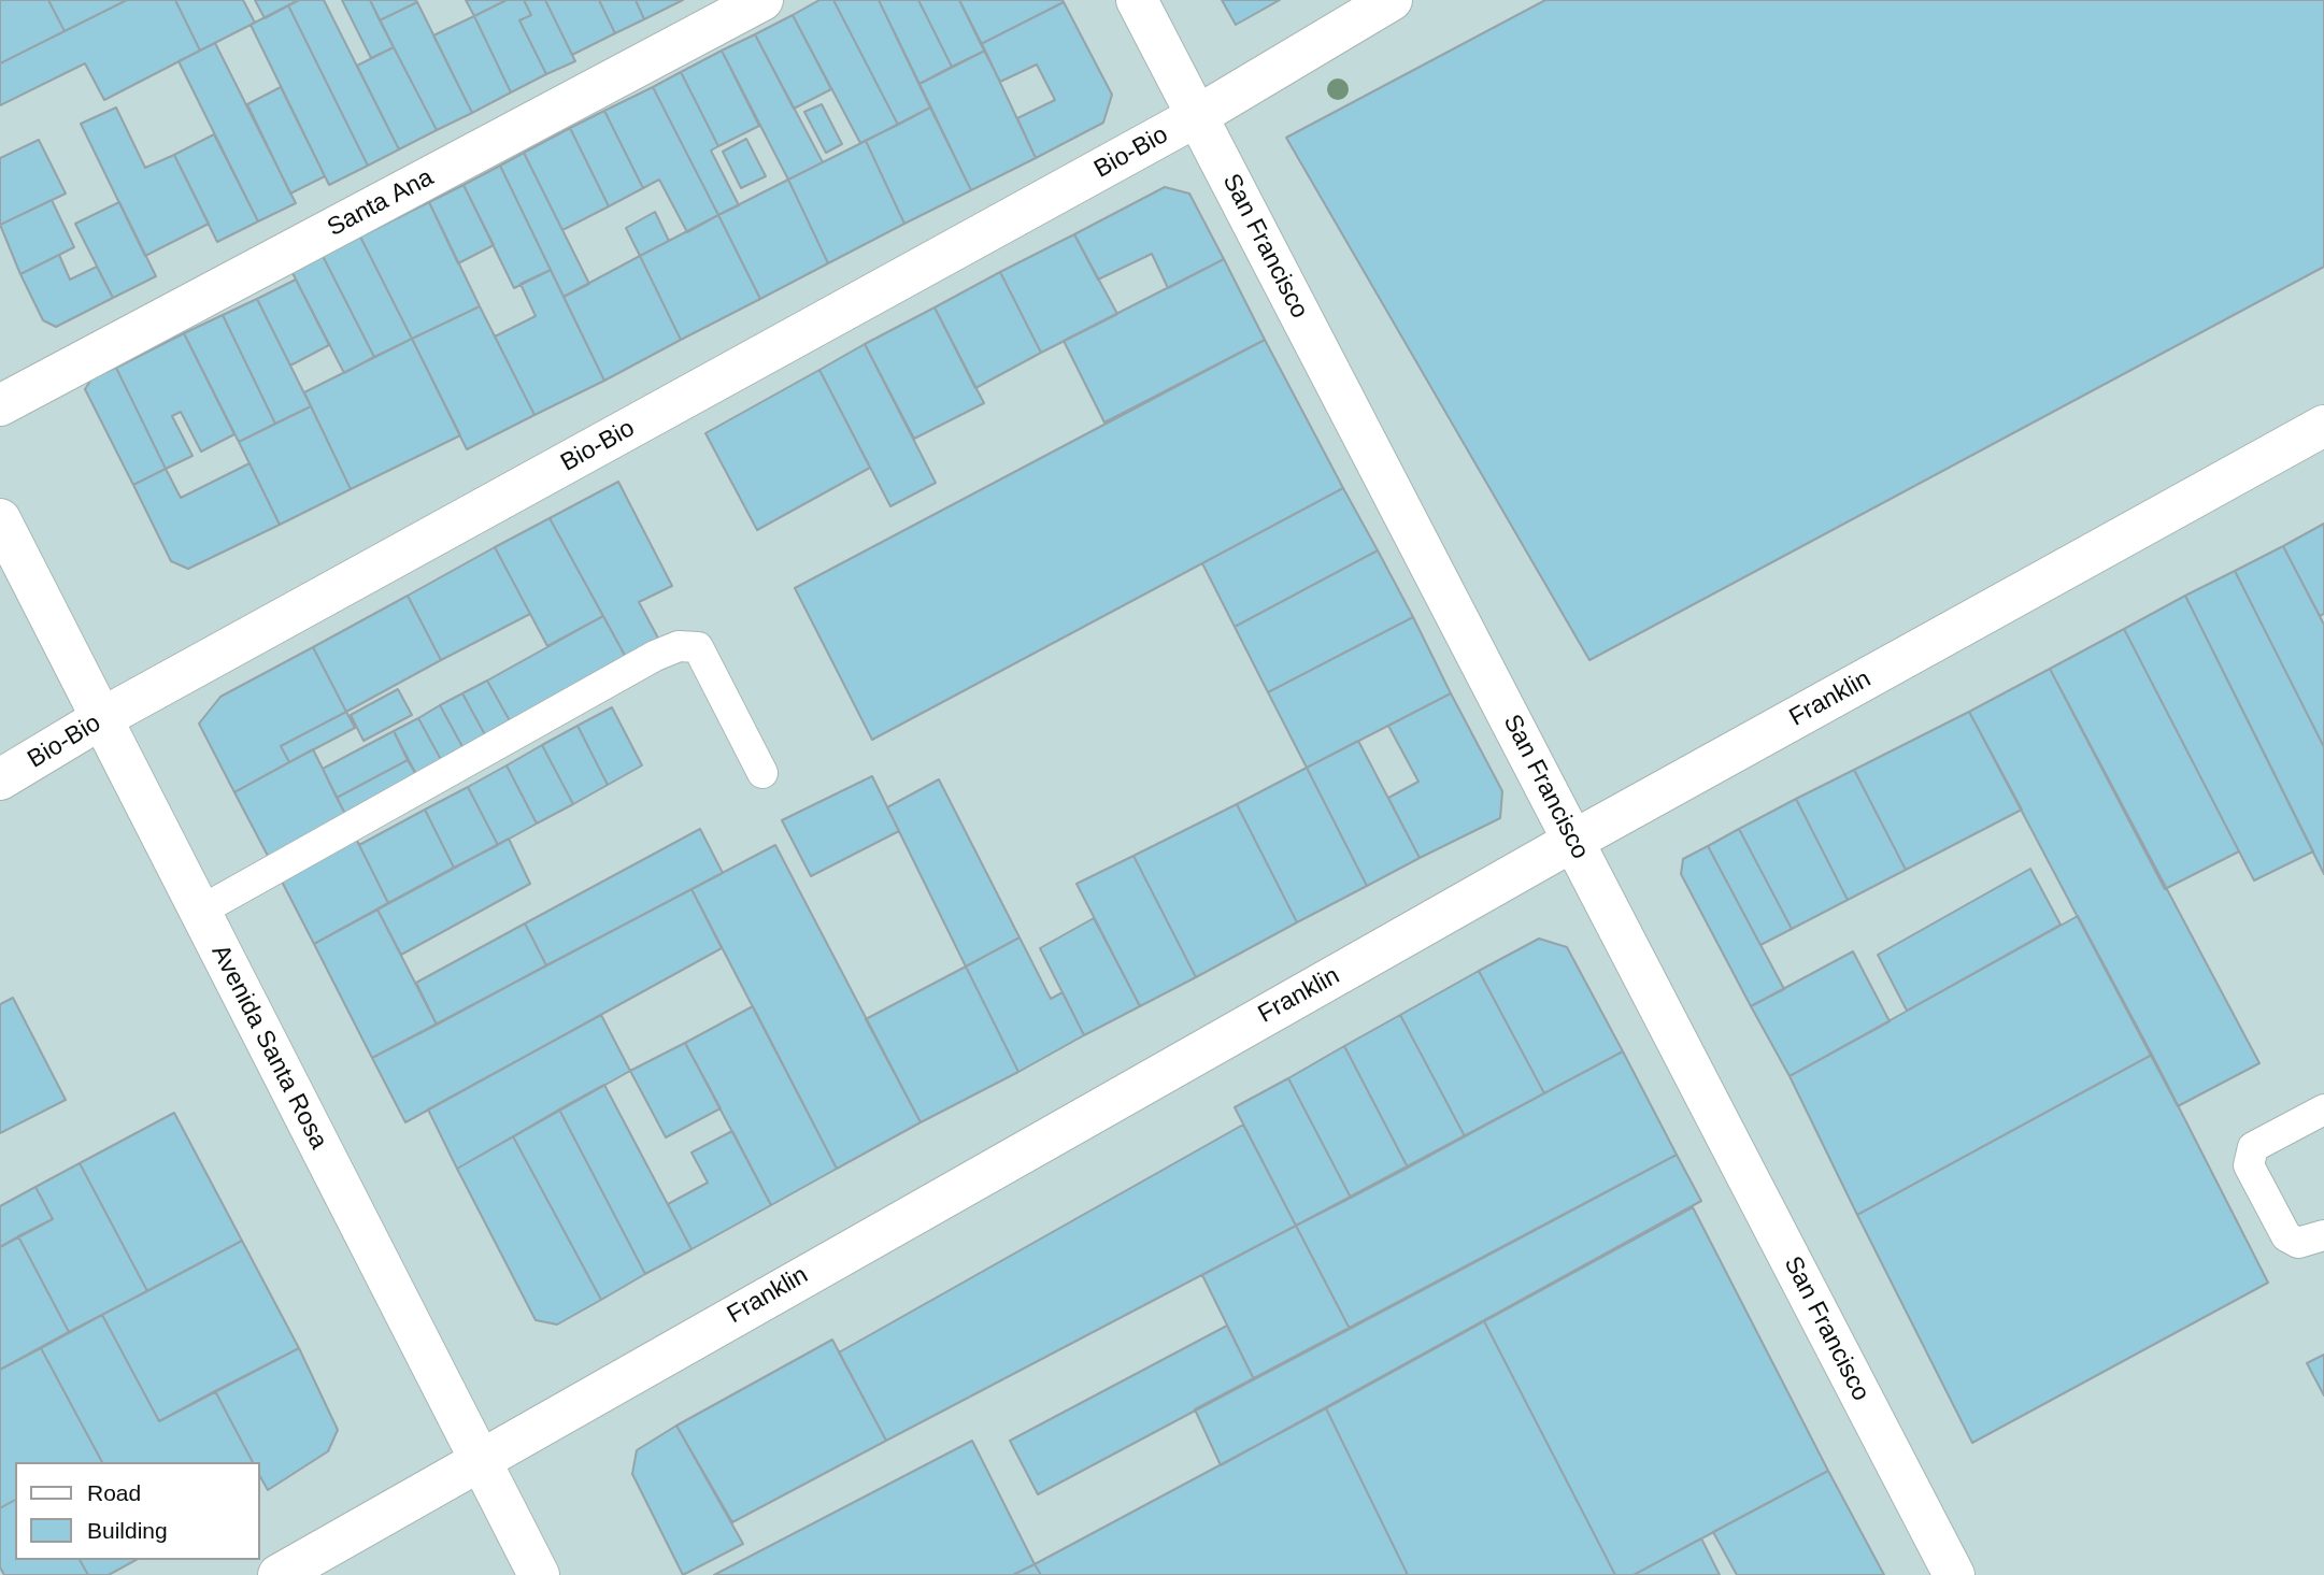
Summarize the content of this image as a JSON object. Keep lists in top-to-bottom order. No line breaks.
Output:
{"streets":{"main road":["Bio-Bio","Santa Ana","San Francisco","Franklin","Avenida Santa Rosa"]},"crossings":[["Bio-Bio","San Francisco"],["Bio-Bio","Avenida Santa Rosa"],["San Francisco","Franklin"],["Franklin","Avenida Santa Rosa"]],"legend":["Road","Building"]}
